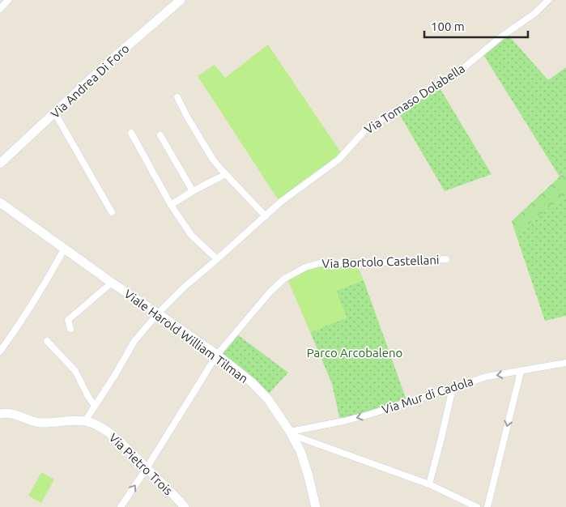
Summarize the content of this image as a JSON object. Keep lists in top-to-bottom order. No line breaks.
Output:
{"streets":{"street":["Via Andrea Di Foro","Via Tomaso Dolabella","Via Bortolo Castellani","Viale Harold William Tilman","Via Mur di Cadola","Via Pietro Trois"]},"crossings":[["Via Tomaso Dolabella","Viale Harold William Tilman"],["Via Tomaso Dolabella","Via Pietro Trois"],["Via Bortolo Castellani","Viale Harold William Tilman"],["Via Bortolo Castellani","Via Pietro Trois"],["Viale Harold William Tilman","Via Mur di Cadola"]],"one_way":["Via Mur di Cadola"],"parks":["Parco Arcobaleno"],"scale_bar":"100 m"}
